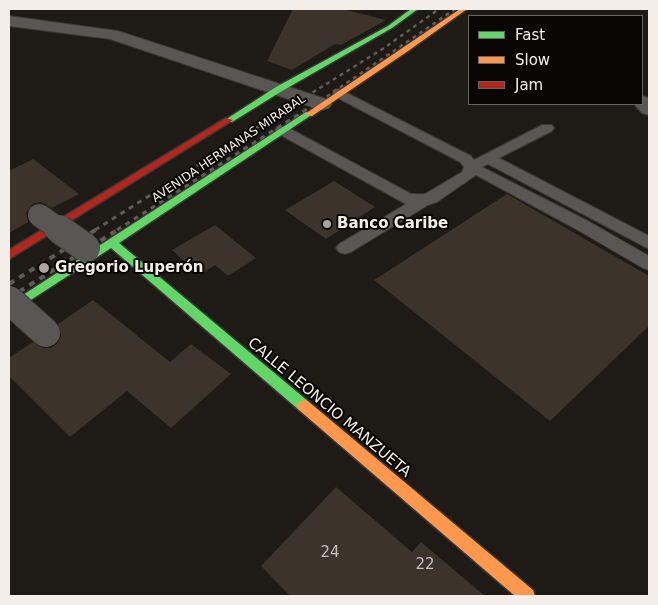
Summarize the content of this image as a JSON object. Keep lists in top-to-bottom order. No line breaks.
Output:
{"streets":{"main road":["AVENIDA HERMANAS MIRABAL","CALLE LEONCIO MANZUETA"]},"crossings":[["AVENIDA HERMANAS MIRABAL","CALLE LEONCIO MANZUETA"]],"places":["Banco Caribe","Gregorio Luperón"],"house_numbers":["24","22"],"legend":["Fast","Slow","Jam"]}
